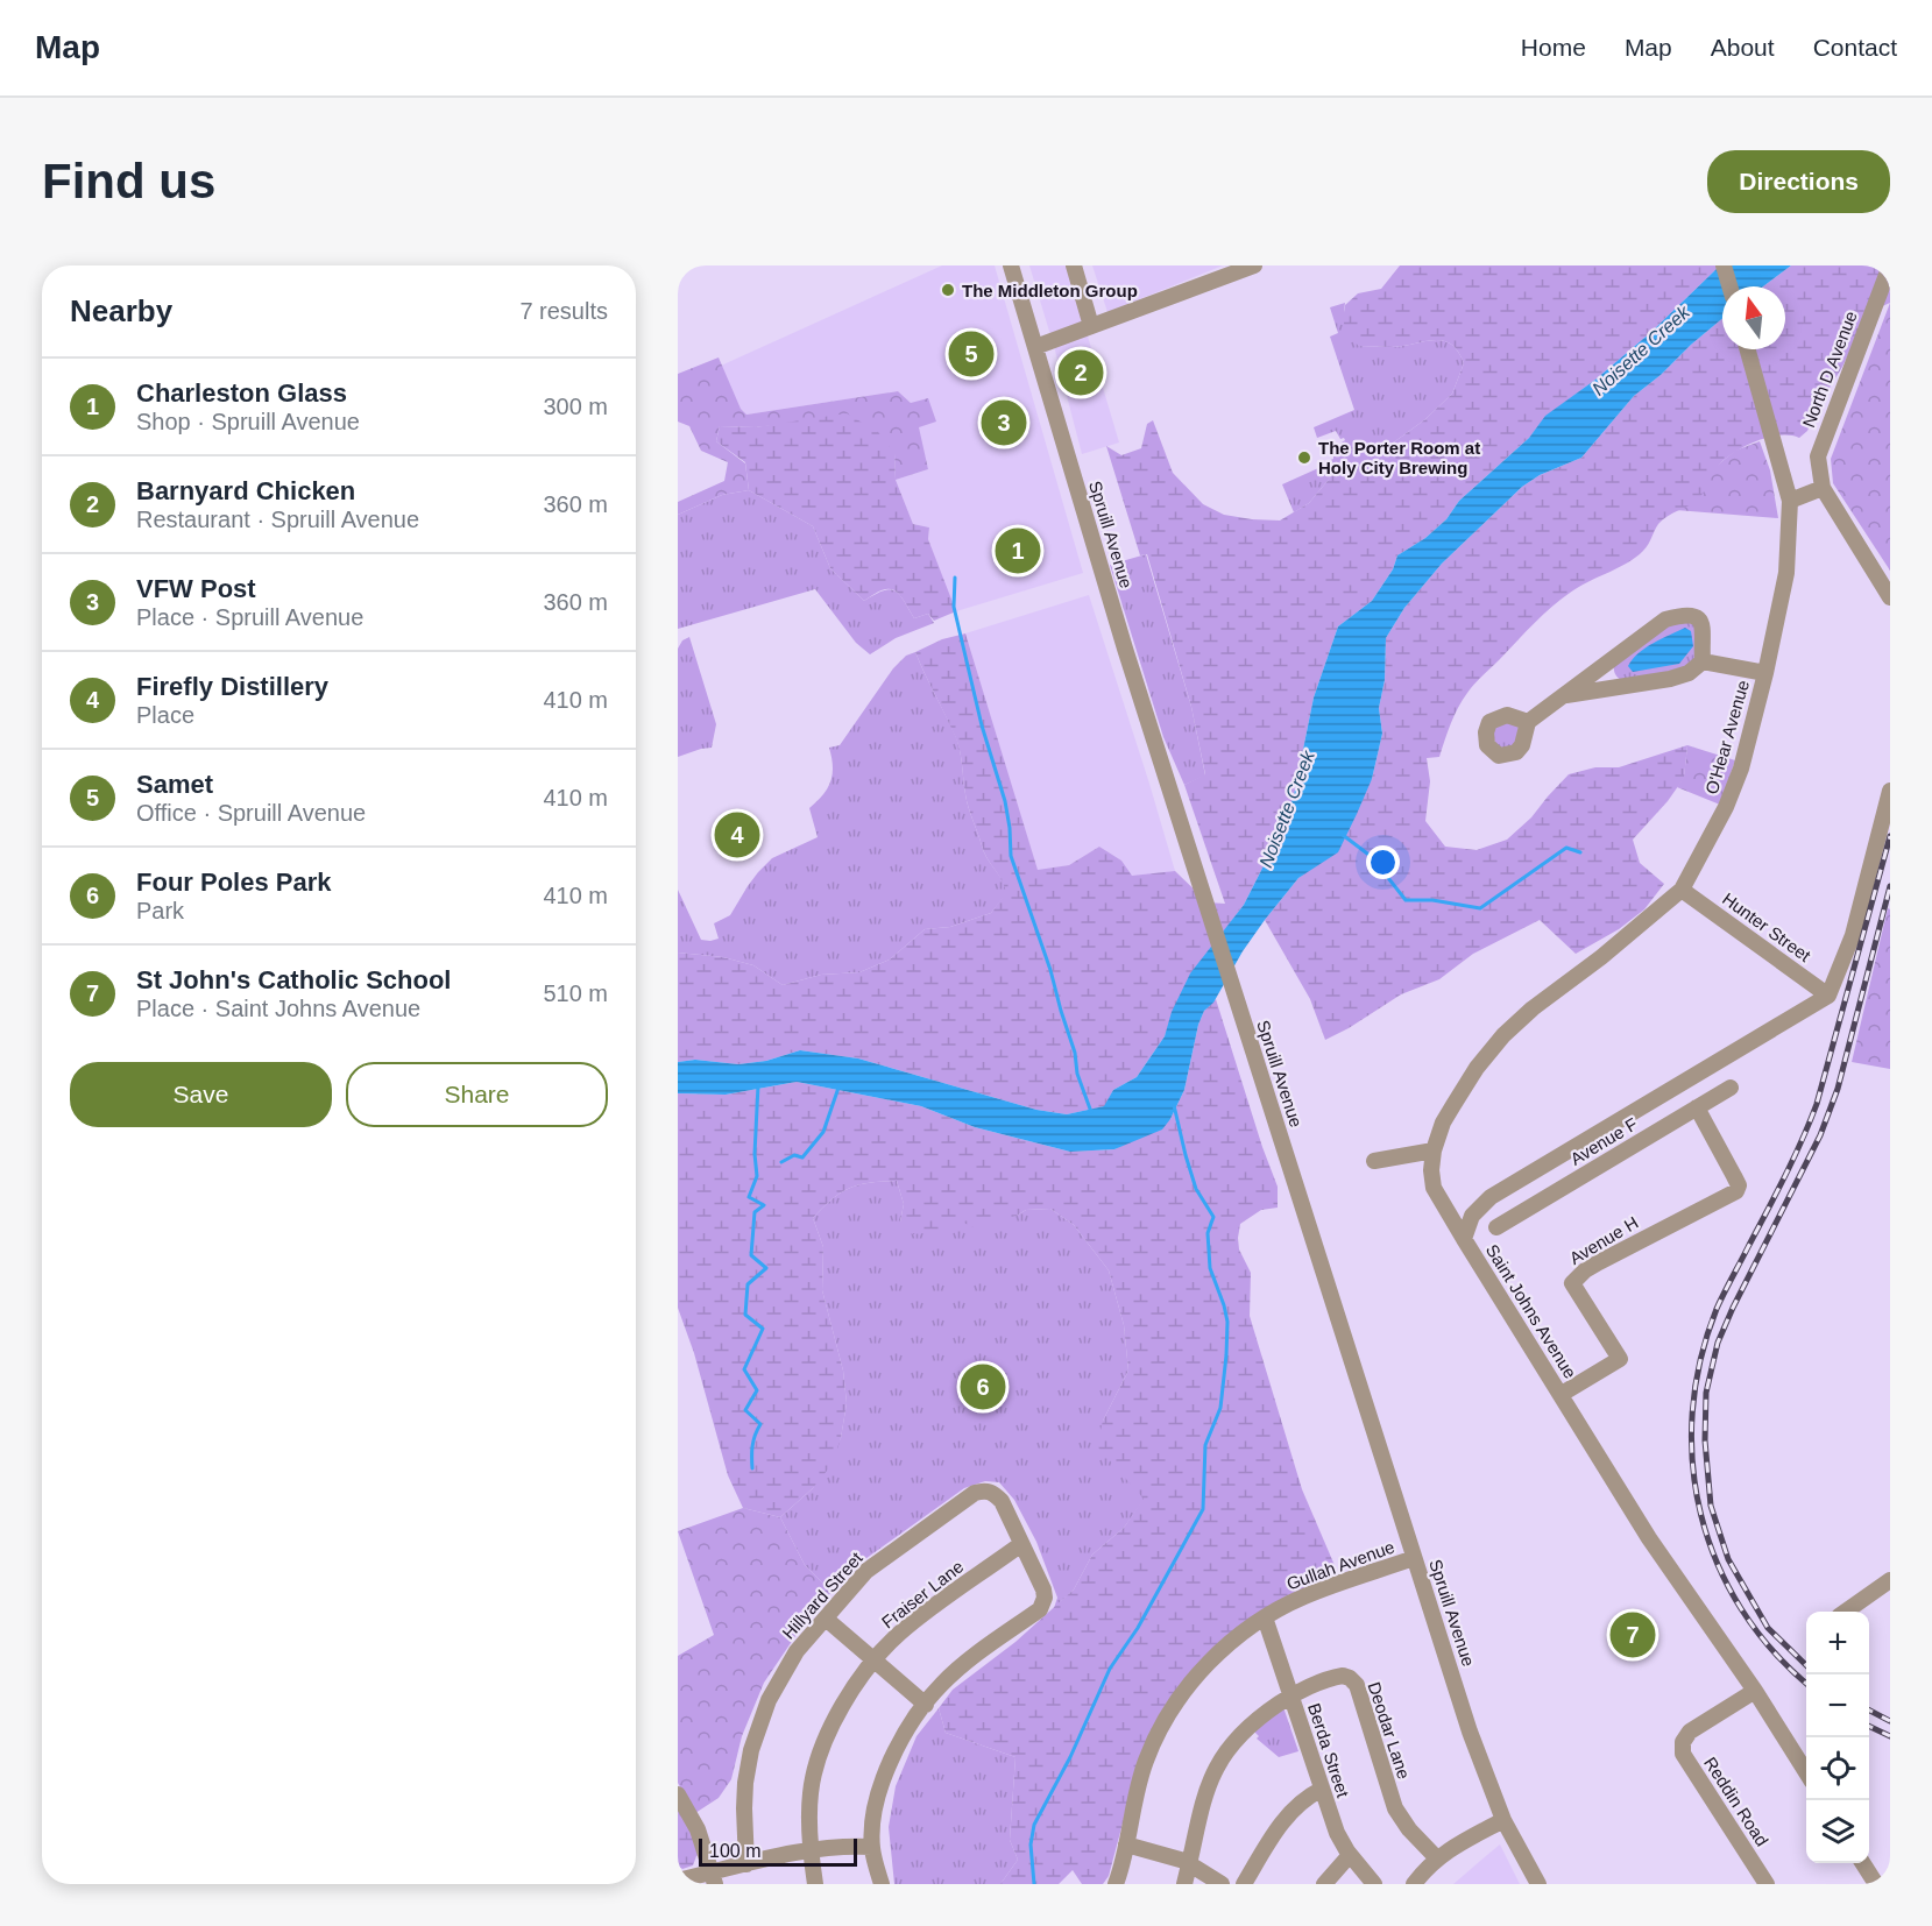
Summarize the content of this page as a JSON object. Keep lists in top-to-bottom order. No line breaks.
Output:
{"streets":{"street":["North D Avenue","Spruill Avenue","O'Hear Avenue","Hunter Street","Avenue F","Avenue H","Saint Johns Avenue","Gullah Avenue","Fraiser Lane","Hillyard Street","Deodar Lane","Berda Street","Reddin Road"]},"crossings":[["Spruill Avenue","Gullah Avenue"],["O'Hear Avenue","Hunter Street"],["O'Hear Avenue","Saint Johns Avenue"],["Hunter Street","Saint Johns Avenue"],["Avenue F","Avenue H"],["Avenue H","Saint Johns Avenue"],["Saint Johns Avenue","Reddin Road"],["Gullah Avenue","Berda Street"],["Fraiser Lane","Hillyard Street"],["Deodar Lane","Berda Street"]],"water":["Noisette Creek"],"places":["The Middleton Group","The Porter Room at Holy City Brewing"],"scale_bar":"100 m","north":"top","page":{"header":"Map","nav":["Home","Map","About","Contact"],"buttons":["Directions",["Save","Share"]],"title":"Find us","heading":["Nearby","7 results"],"pins":["5","2","3","1","4","6","7"],"list":[{"mark":"1","name":"Charleston Glass","note":"Shop · Spruill Avenue","value":"300 m"},{"mark":"2","name":"Barnyard Chicken","note":"Restaurant · Spruill Avenue","value":"360 m"},{"mark":"3","name":"VFW Post","note":"Place · Spruill Avenue","value":"360 m"},{"mark":"4","name":"Firefly Distillery","note":"Place","value":"410 m"},{"mark":"5","name":"Samet","note":"Office · Spruill Avenue","value":"410 m"},{"mark":"6","name":"Four Poles Park","note":"Park","value":"410 m"},{"mark":"7","name":"St John's Catholic School","note":"Place · Saint Johns Avenue","value":"510 m"}],"map_buttons":["+","−"],"scale":"100 m"}}
